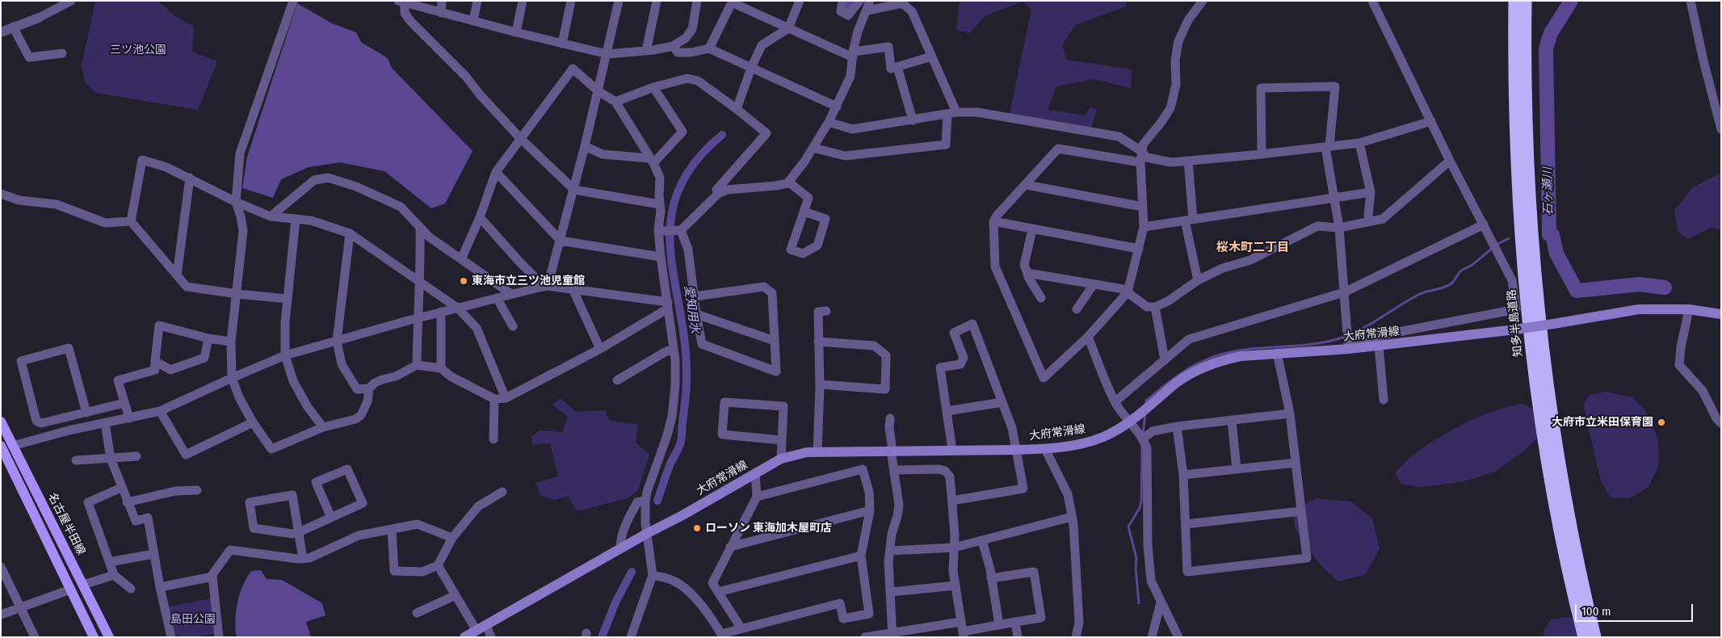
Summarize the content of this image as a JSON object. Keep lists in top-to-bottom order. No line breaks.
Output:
{"streets":{"highway":["知多半島道路"],"main road":["大府常滑線","名古屋半田線"]},"districts":["桜木町二丁目"],"water":["石ヶ瀬川","愛知用水"],"parks":["三ツ池公園","島田公園"],"places":["東海市立三ツ池児童館","大府市立米田保育園","ローソン 東海加木屋町店"],"scale_bar":"100 m"}
